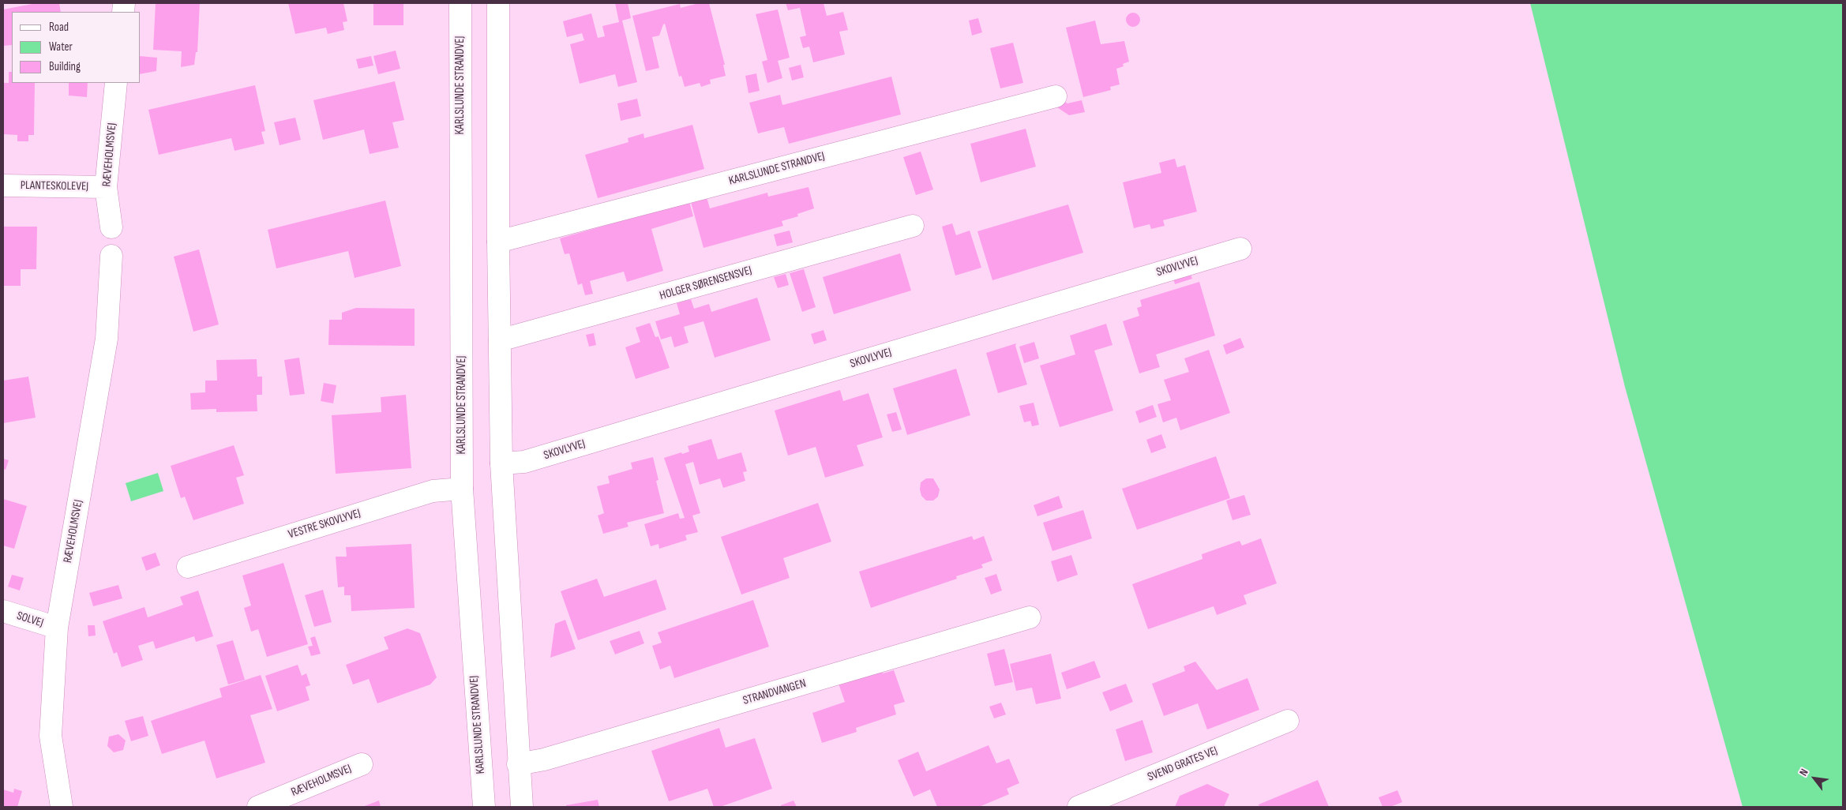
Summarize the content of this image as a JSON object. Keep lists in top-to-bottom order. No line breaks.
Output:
{"streets":{"street":["KARLSLUNDE STRANDVEJ","RÆVEHOLMSVEJ","PLANTESKOLEVEJ","SKOVLYVEJ","HOLGER SØRENSENSVEJ","VESTRE SKOVLYVEJ","SOLVEJ","STRANDVANGEN","SVEND GRATES VEJ"]},"crossings":[["KARLSLUNDE STRANDVEJ","VESTRE SKOVLYVEJ"],["RÆVEHOLMSVEJ","PLANTESKOLEVEJ"],["RÆVEHOLMSVEJ","SOLVEJ"]],"legend":["Road","Water","Building"],"north":"top left"}
